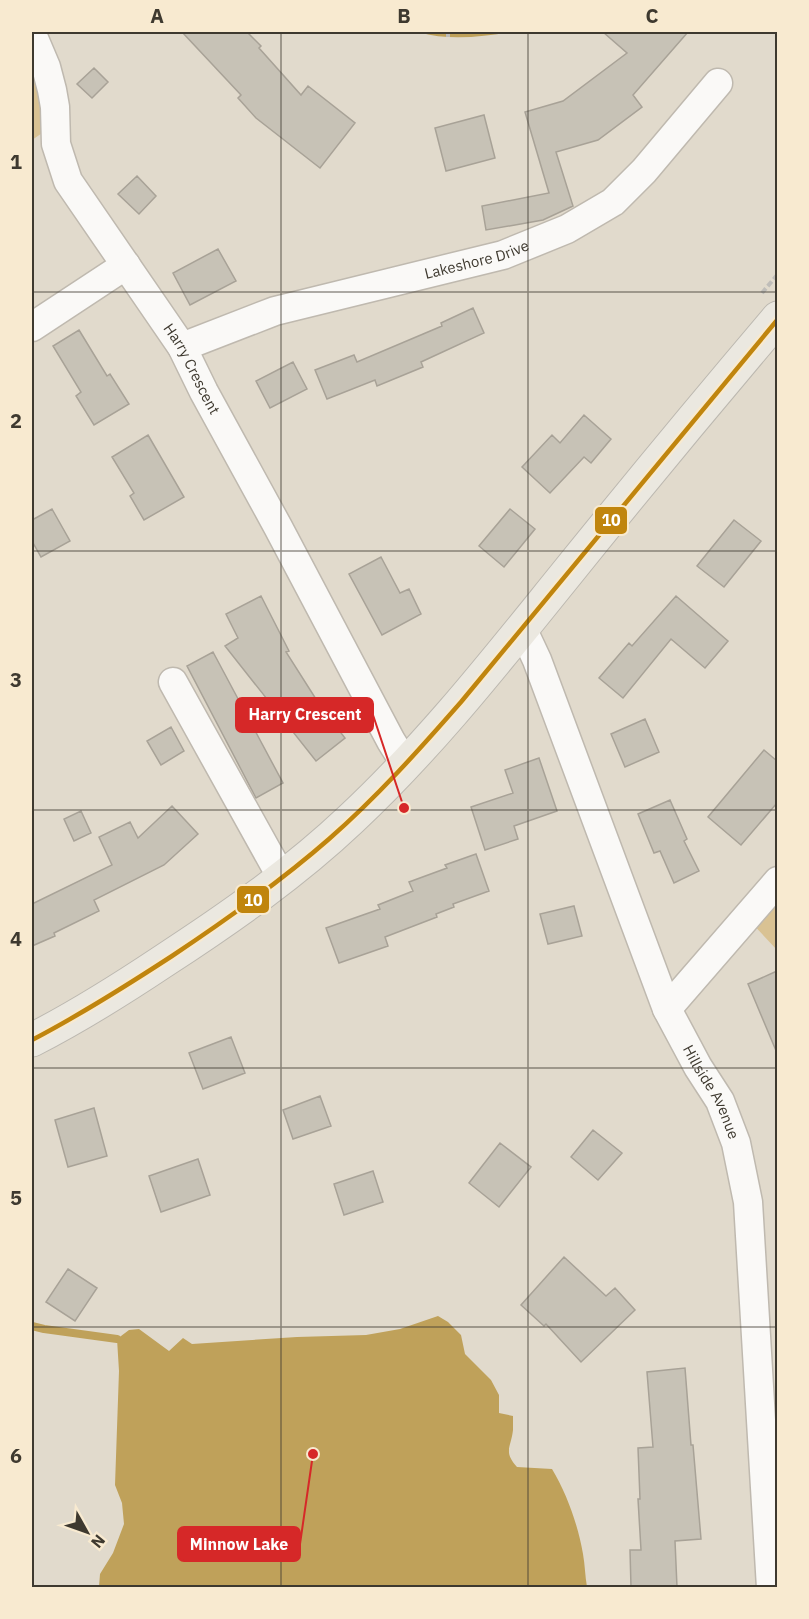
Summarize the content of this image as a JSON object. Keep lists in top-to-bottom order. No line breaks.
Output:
{"streets":{"street":["Lakeshore Drive","Harry Crescent","Hillside Avenue"]},"crossings":[["Lakeshore Drive","Harry Crescent"]],"places":["Harry Crescent","Minnow Lake"],"lines":["transit line 10"],"north":"bottom right","grid":{"columns":["A","B","C"],"rows":["1","2","3","4","5","6"]}}
